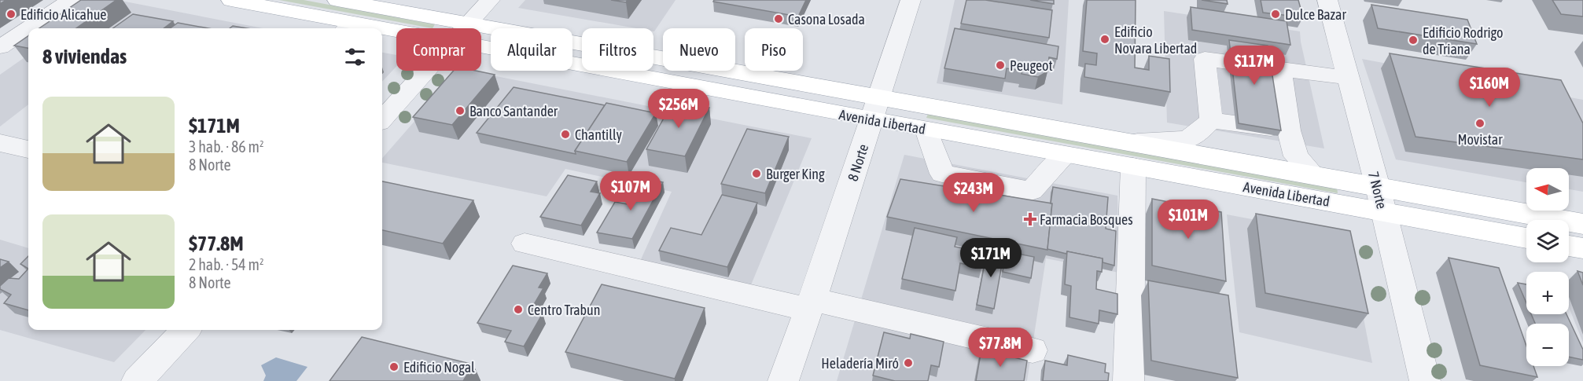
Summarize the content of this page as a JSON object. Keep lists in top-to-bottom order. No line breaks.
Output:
{"streets":{"main road":["Avenida Libertad"],"street":["8 Norte","7 Norte"]},"crossings":[["Avenida Libertad","8 Norte"],["Avenida Libertad","7 Norte"]],"places":{"other":["Edificio Alicahue","Dulce Bazar","Casona Losada","Edificio Novara Libertad","Edificio Rodrigo de Triana","Peugeot","Banco Santander","Movistar","Chantilly","Burger King","Centro Trabun","Heladería Miró","Edificio Nogal"],"health":["Farmacia Bosques"]},"north":"left","page":{"chip":["Comprar","Alquilar","Filtros","Nuevo","Piso"],"heading":"8 viviendas","price":["$117M","$160M","$256M","$107M","$243M","$101M","$171M","$77.8M"],"list":[{"name":"$171M","note":"3 hab. · 86 m² · 8 Norte"},{"name":"$77.8M","note":"2 hab. · 54 m² · 8 Norte"}],"map_buttons":["+","−"]}}
